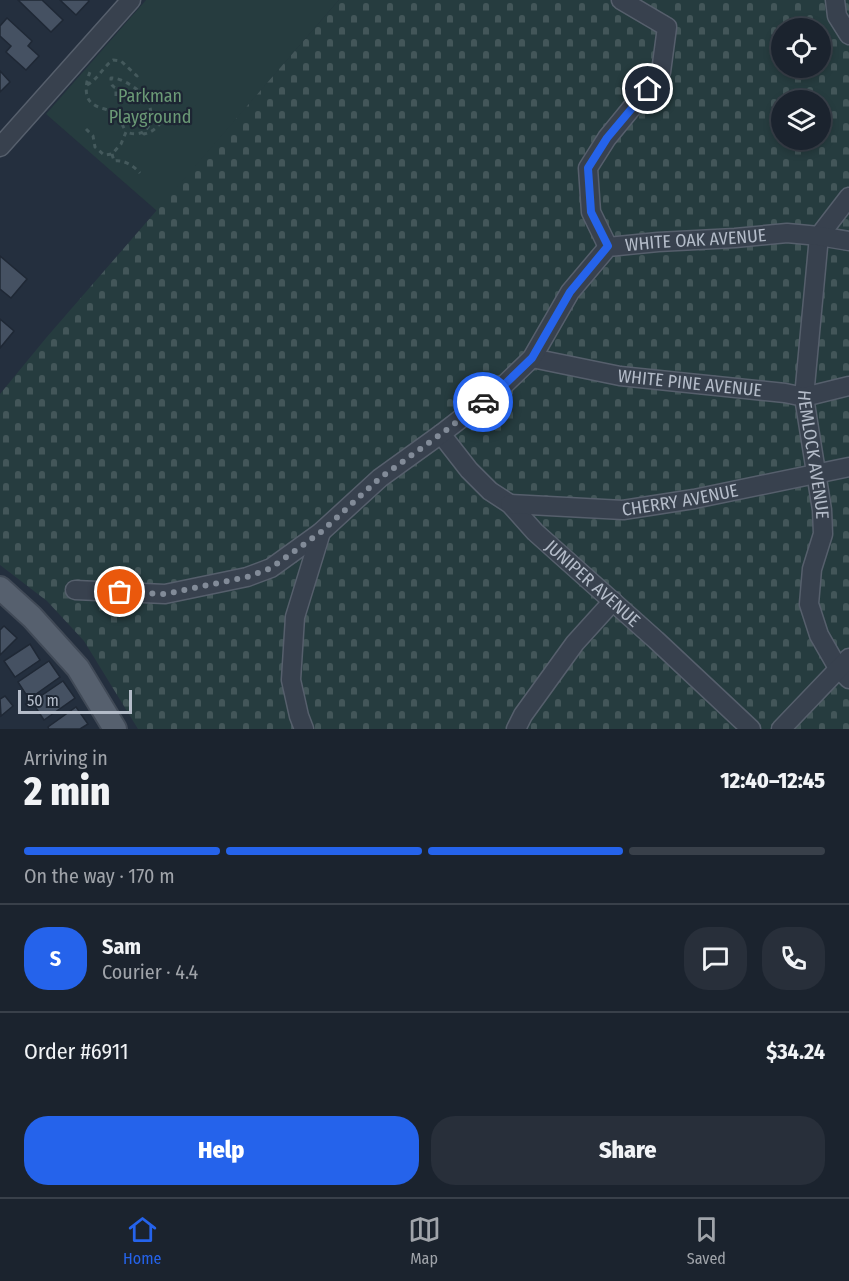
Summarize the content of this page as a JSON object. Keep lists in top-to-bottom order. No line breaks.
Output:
{"streets":{"street":["WHITE OAK AVENUE","WHITE PINE AVENUE","HEMLOCK AVENUE","CHERRY AVENUE","JUNIPER AVENUE"]},"crossings":[["WHITE OAK AVENUE","WHITE PINE AVENUE"],["WHITE OAK AVENUE","HEMLOCK AVENUE"],["WHITE OAK AVENUE","JUNIPER AVENUE"],["WHITE PINE AVENUE","HEMLOCK AVENUE"],["HEMLOCK AVENUE","CHERRY AVENUE"],["CHERRY AVENUE","JUNIPER AVENUE"]],"parks":["Parkman Playground"],"scale_bar":"50 m","page":{"scale":"50 m","heading":["2 min","Arriving in","12:40–12:45"],"panel":["Sam","Courier · 4.4","Order #6911","$34.24"],"bar":"On the way · 170 m","round":"S","buttons":["Help","Share"],"tabs":["Home","Map","Saved"]}}
